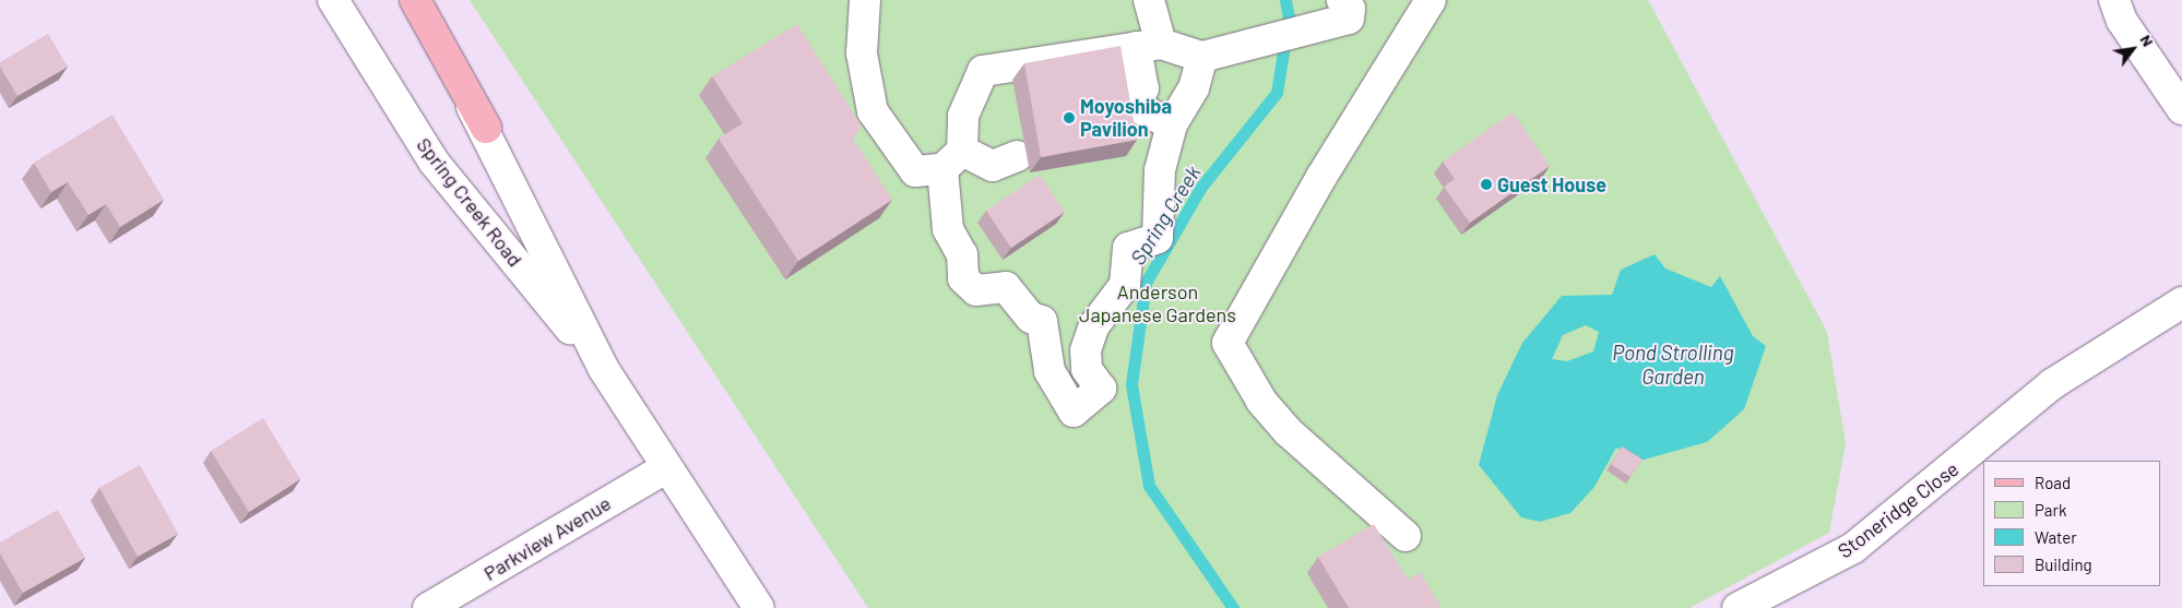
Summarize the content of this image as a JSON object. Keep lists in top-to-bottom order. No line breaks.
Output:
{"streets":{"street":["Spring Creek Road","Stoneridge Close","Parkview Avenue"]},"crossings":[["Spring Creek Road","Parkview Avenue"]],"water":["Spring Creek","Pond Strolling Garden"],"parks":["Anderson Japanese Gardens"],"places":["Moyoshiba Pavilion","Guest House"],"legend":["Road","Park","Water","Building"],"north":"top right"}
